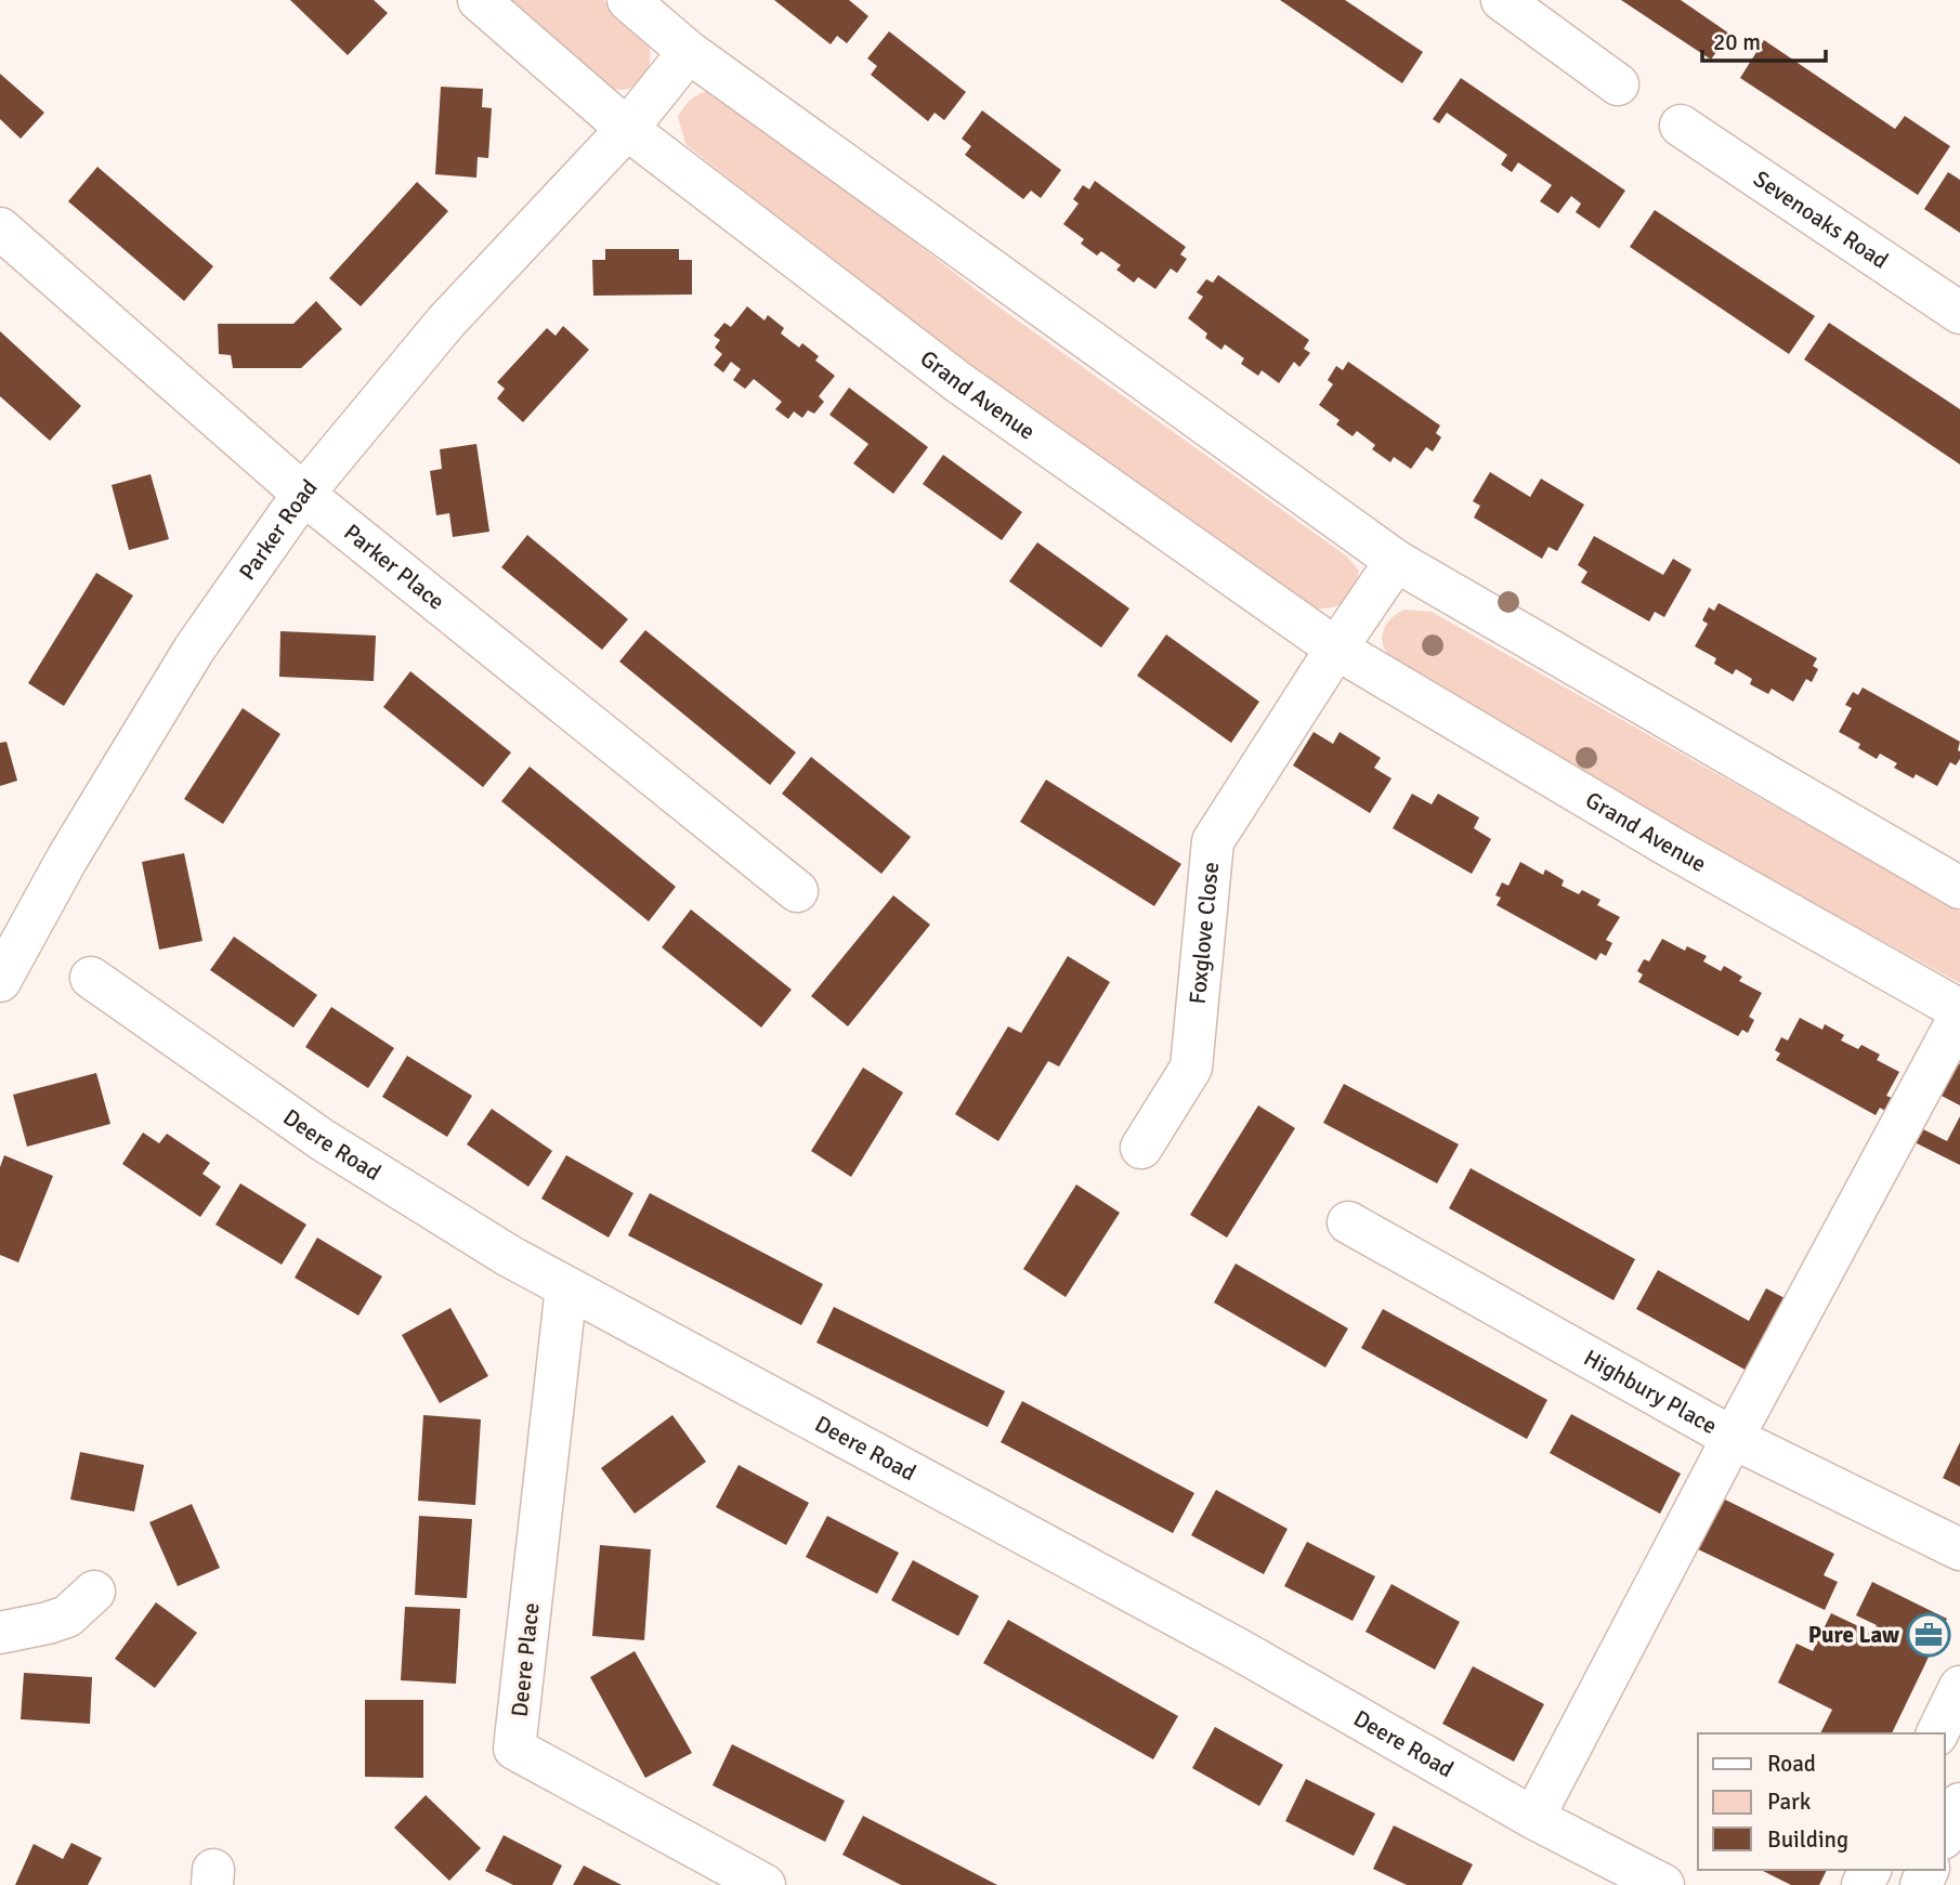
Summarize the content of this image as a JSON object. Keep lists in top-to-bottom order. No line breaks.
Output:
{"streets":{"street":["Sevenoaks Road","Grand Avenue","Parker Road","Parker Place","Foxglove Close","Deere Road","Highbury Place","Deere Place"]},"crossings":[["Grand Avenue","Parker Road"],["Grand Avenue","Foxglove Close"],["Parker Road","Parker Place"],["Deere Road","Deere Place"]],"places":{"office":["Pure Law"]},"legend":["Road","Park","Building"],"scale_bar":"20 m"}
